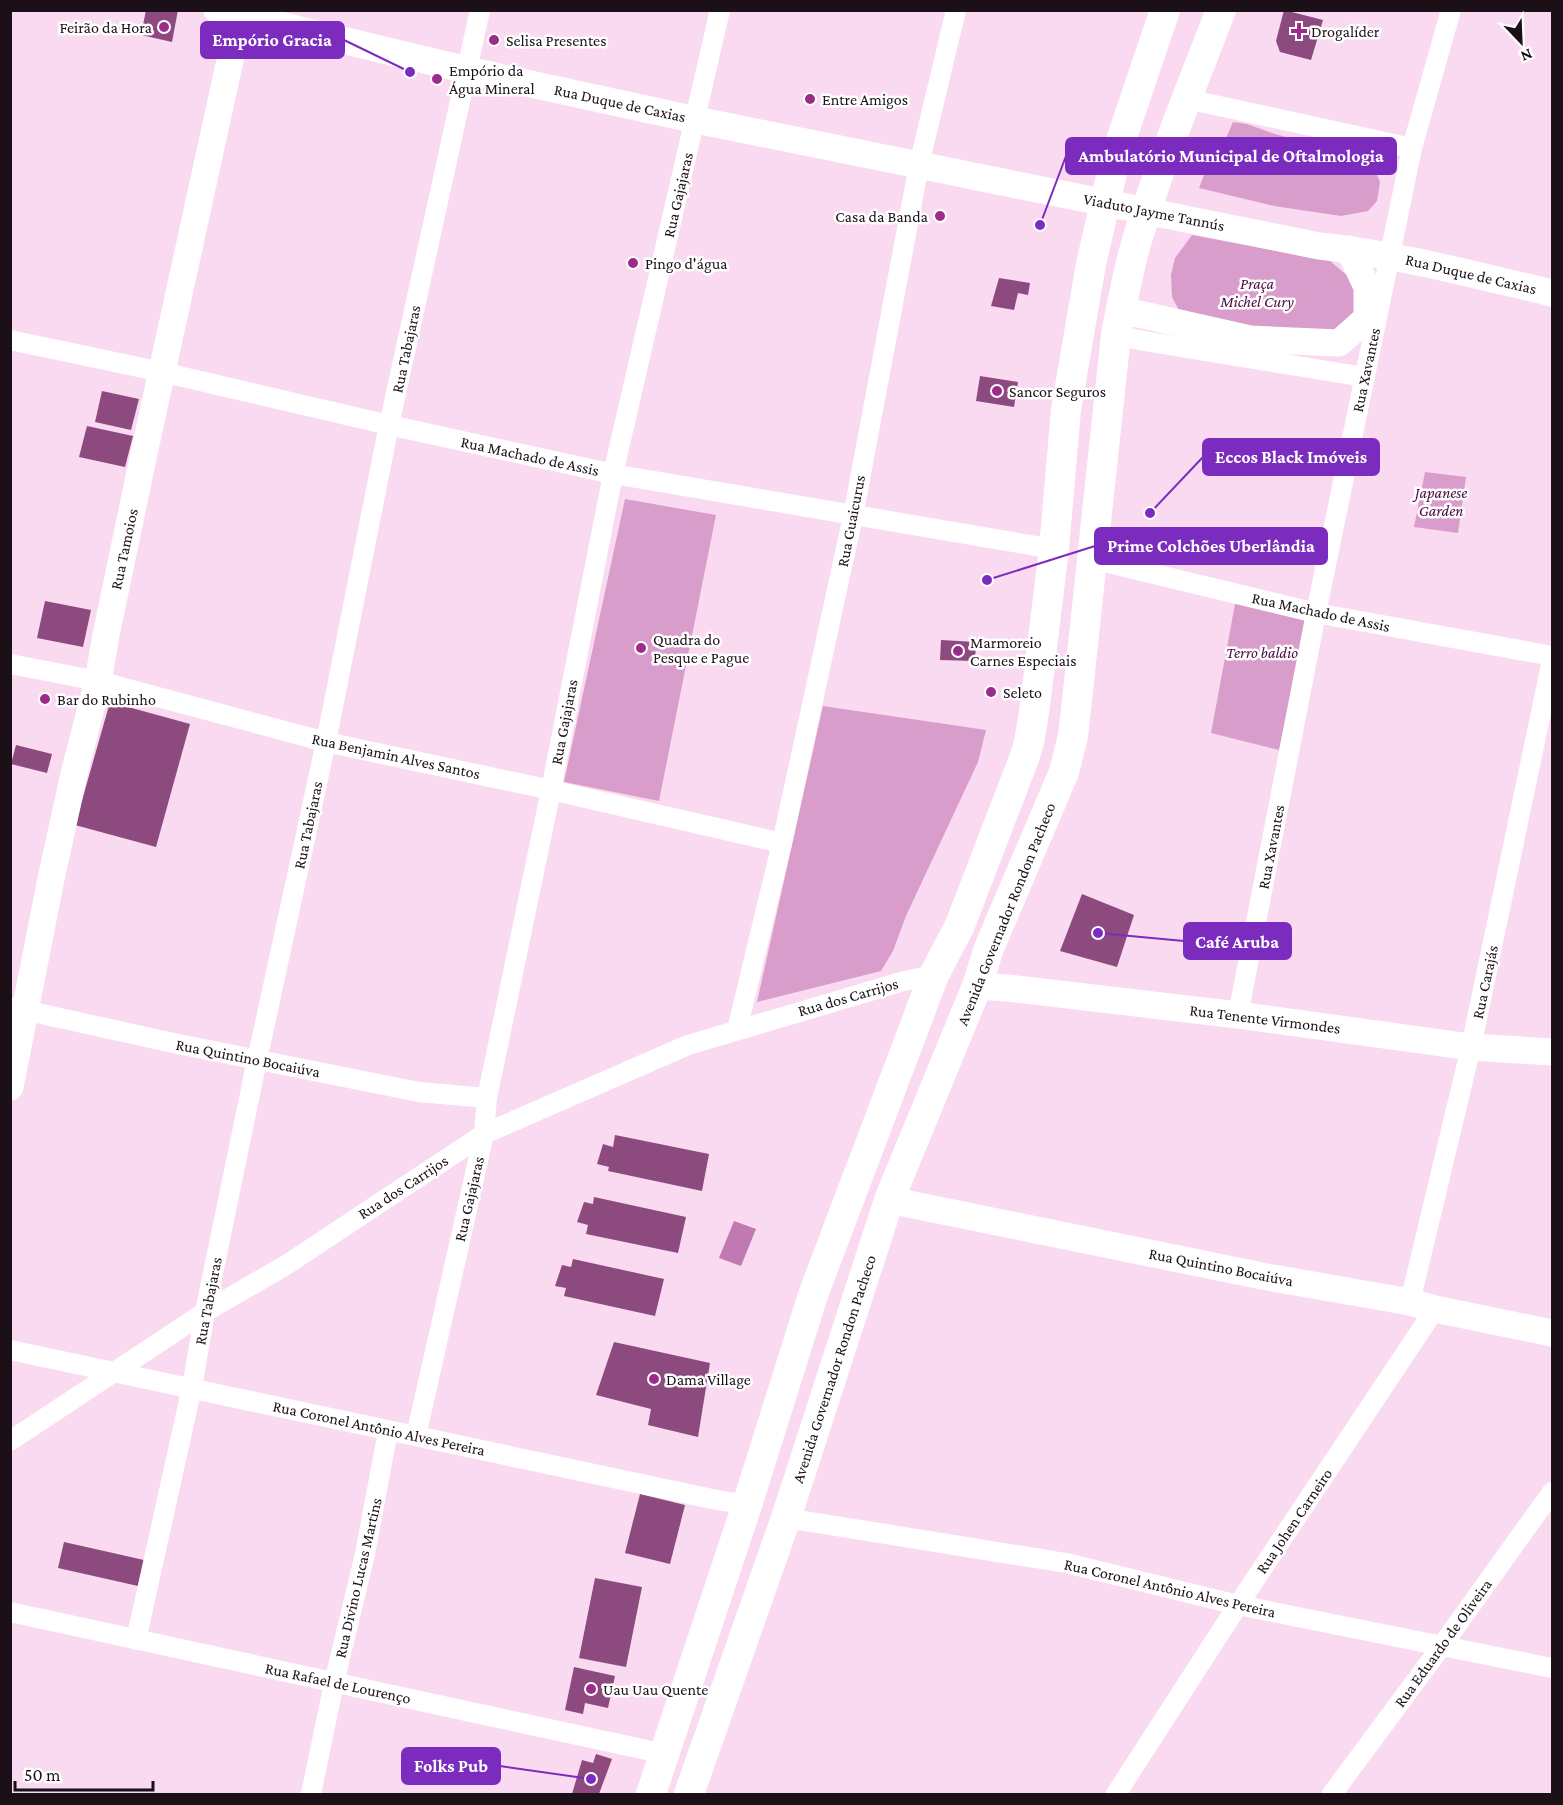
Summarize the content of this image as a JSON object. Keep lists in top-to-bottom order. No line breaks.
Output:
{"streets":{"main road":["Avenida Governador Rondon Pacheco"],"street":["Rua Duque de Caxias","Rua Gajajaras","Viaduto Jayme Tannús","Rua Tabajaras","Rua Xavantes","Rua Machado de Assis","Rua Guaicurus","Rua Tamoios","Rua Benjamin Alves Santos","Rua Carajás","Rua dos Carrijos","Rua Tenente Virmondes","Rua Quintino Bocaiúva","Rua Coronel Antônio Alves Pereira","Rua Johen Carneiro","Rua Divino Lucas Martins","Rua Eduardo de Oliveira","Rua Rafael de Lourenço"]},"crossings":[["Rua Duque de Caxias","Rua Gajajaras"],["Rua Duque de Caxias","Viaduto Jayme Tannús"],["Rua Duque de Caxias","Rua Tabajaras"],["Rua Duque de Caxias","Rua Xavantes"],["Rua Duque de Caxias","Rua Guaicurus"],["Rua Duque de Caxias","Rua Tamoios"],["Rua Gajajaras","Rua Machado de Assis"],["Rua Gajajaras","Rua Benjamin Alves Santos"],["Rua Gajajaras","Rua dos Carrijos"],["Rua Gajajaras","Rua Quintino Bocaiúva"],["Rua Gajajaras","Rua Coronel Antônio Alves Pereira"],["Viaduto Jayme Tannús","Rua Guaicurus"],["Rua Tabajaras","Rua Machado de Assis"],["Rua Tabajaras","Rua Benjamin Alves Santos"],["Rua Tabajaras","Rua dos Carrijos"],["Rua Tabajaras","Rua Quintino Bocaiúva"],["Rua Tabajaras","Rua Coronel Antônio Alves Pereira"],["Rua Tabajaras","Rua Rafael de Lourenço"],["Rua Xavantes","Rua Machado de Assis"],["Rua Xavantes","Rua Tenente Virmondes"],["Rua Machado de Assis","Rua Guaicurus"],["Rua Machado de Assis","Rua Tamoios"],["Rua Machado de Assis","Avenida Governador Rondon Pacheco"],["Rua Machado de Assis","Rua Carajás"],["Rua Guaicurus","Rua Benjamin Alves Santos"],["Rua Guaicurus","Rua dos Carrijos"],["Rua Tamoios","Rua Benjamin Alves Santos"],["Rua Tamoios","Rua Quintino Bocaiúva"],["Avenida Governador Rondon Pacheco","Rua Tenente Virmondes"],["Avenida Governador Rondon Pacheco","Rua Quintino Bocaiúva"],["Avenida Governador Rondon Pacheco","Rua Coronel Antônio Alves Pereira"],["Rua Carajás","Rua Tenente Virmondes"],["Rua Carajás","Rua Quintino Bocaiúva"],["Rua Carajás","Rua Johen Carneiro"],["Rua dos Carrijos","Rua Coronel Antônio Alves Pereira"],["Rua Quintino Bocaiúva","Rua Johen Carneiro"],["Rua Coronel Antônio Alves Pereira","Rua Johen Carneiro"],["Rua Coronel Antônio Alves Pereira","Rua Divino Lucas Martins"],["Rua Coronel Antônio Alves Pereira","Rua Eduardo de Oliveira"],["Rua Divino Lucas Martins","Rua Rafael de Lourenço"]],"parks":["Praça Michel Cury","Japanese Garden","Terro baldio"],"places":{"other":["Feirão da Hora","Selisa Presentes","Empório Gracia","Empório da Água Mineral","Entre Amigos","Casa da Banda","Ambulatório Municipal de Oftalmologia","Pingo d'água","Sancor Seguros","Eccos Black Imóveis","Prime Colchões Uberlândia","Quadra do Pesque e Pague","Marmoreio Carnes Especiais","Seleto","Bar do Rubinho","Café Aruba","Dama Village","Uau Uau Quente","Folks Pub"],"health":["Drogalíder"]},"scale_bar":"50 m","north":"bottom right"}
